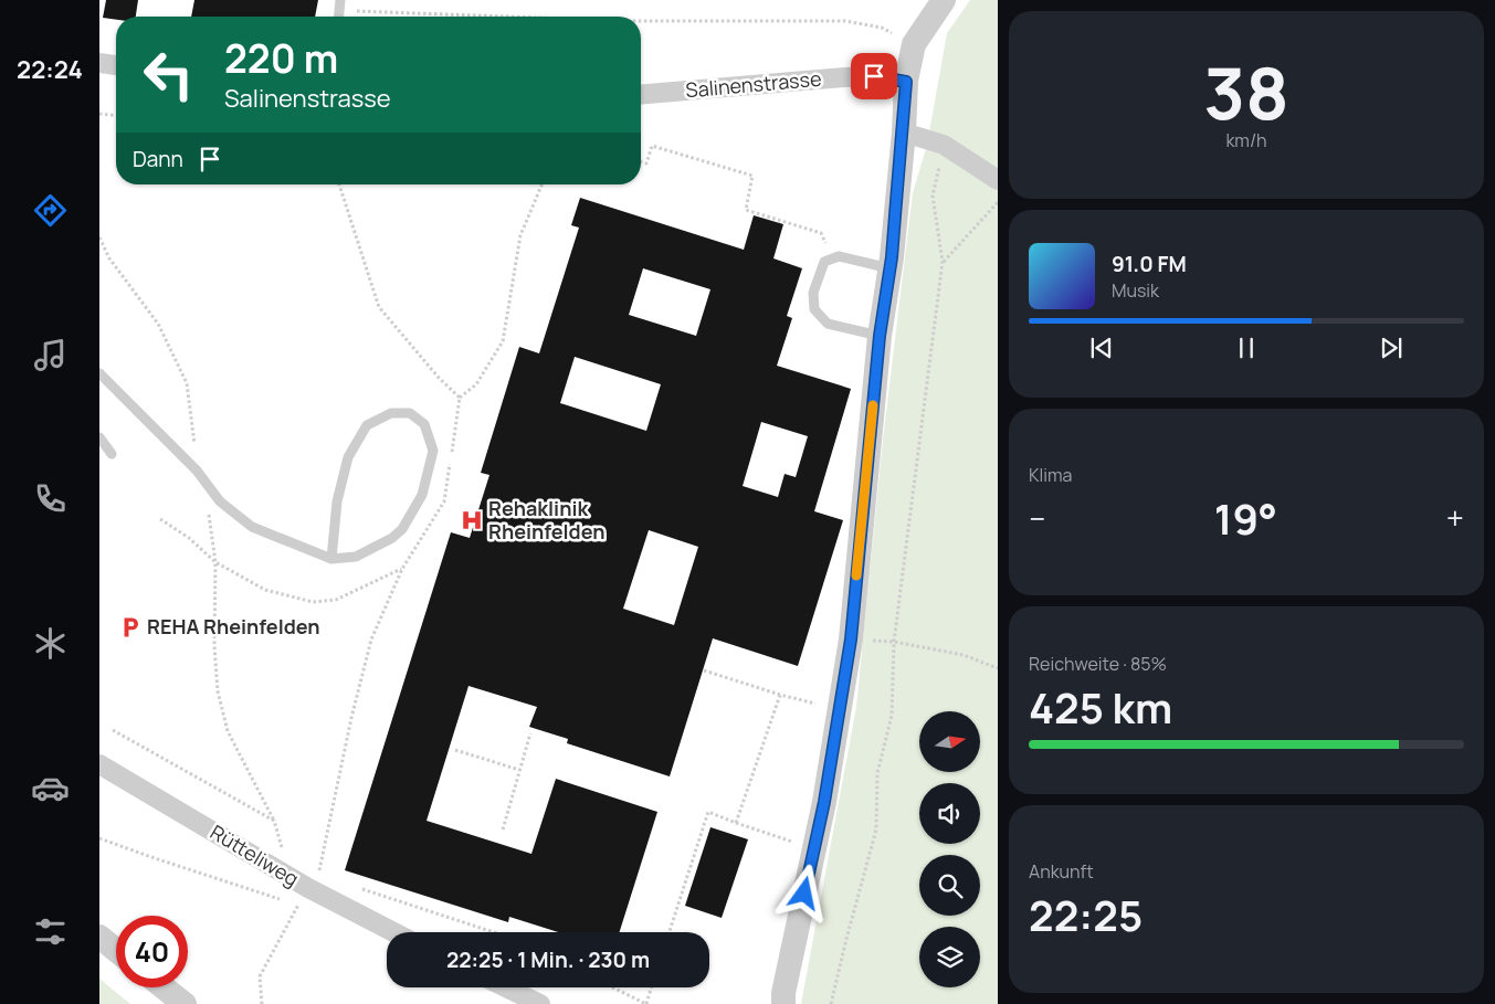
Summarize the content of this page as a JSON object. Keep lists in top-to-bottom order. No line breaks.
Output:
{"streets":{"street":["Salinenstrasse","Rütteliweg"]},"places":{"hospital":["Rehaklinik Rheinfelden"],"parking":["REHA Rheinfelden"]},"north":"right","page":{"tabs":"22:24","tile":[["38","km/h"],"Klima",["Reichweite · 85%","425 km"],["Ankunft","22:25"]],"turn":["220 m","Salinenstrasse"],"then":"Dann","song":["91.0 FM","Musik"],"heat":["−","19°","+"],"limit":"40","trip":"22:25 · 1 Min. · 230 m"}}
